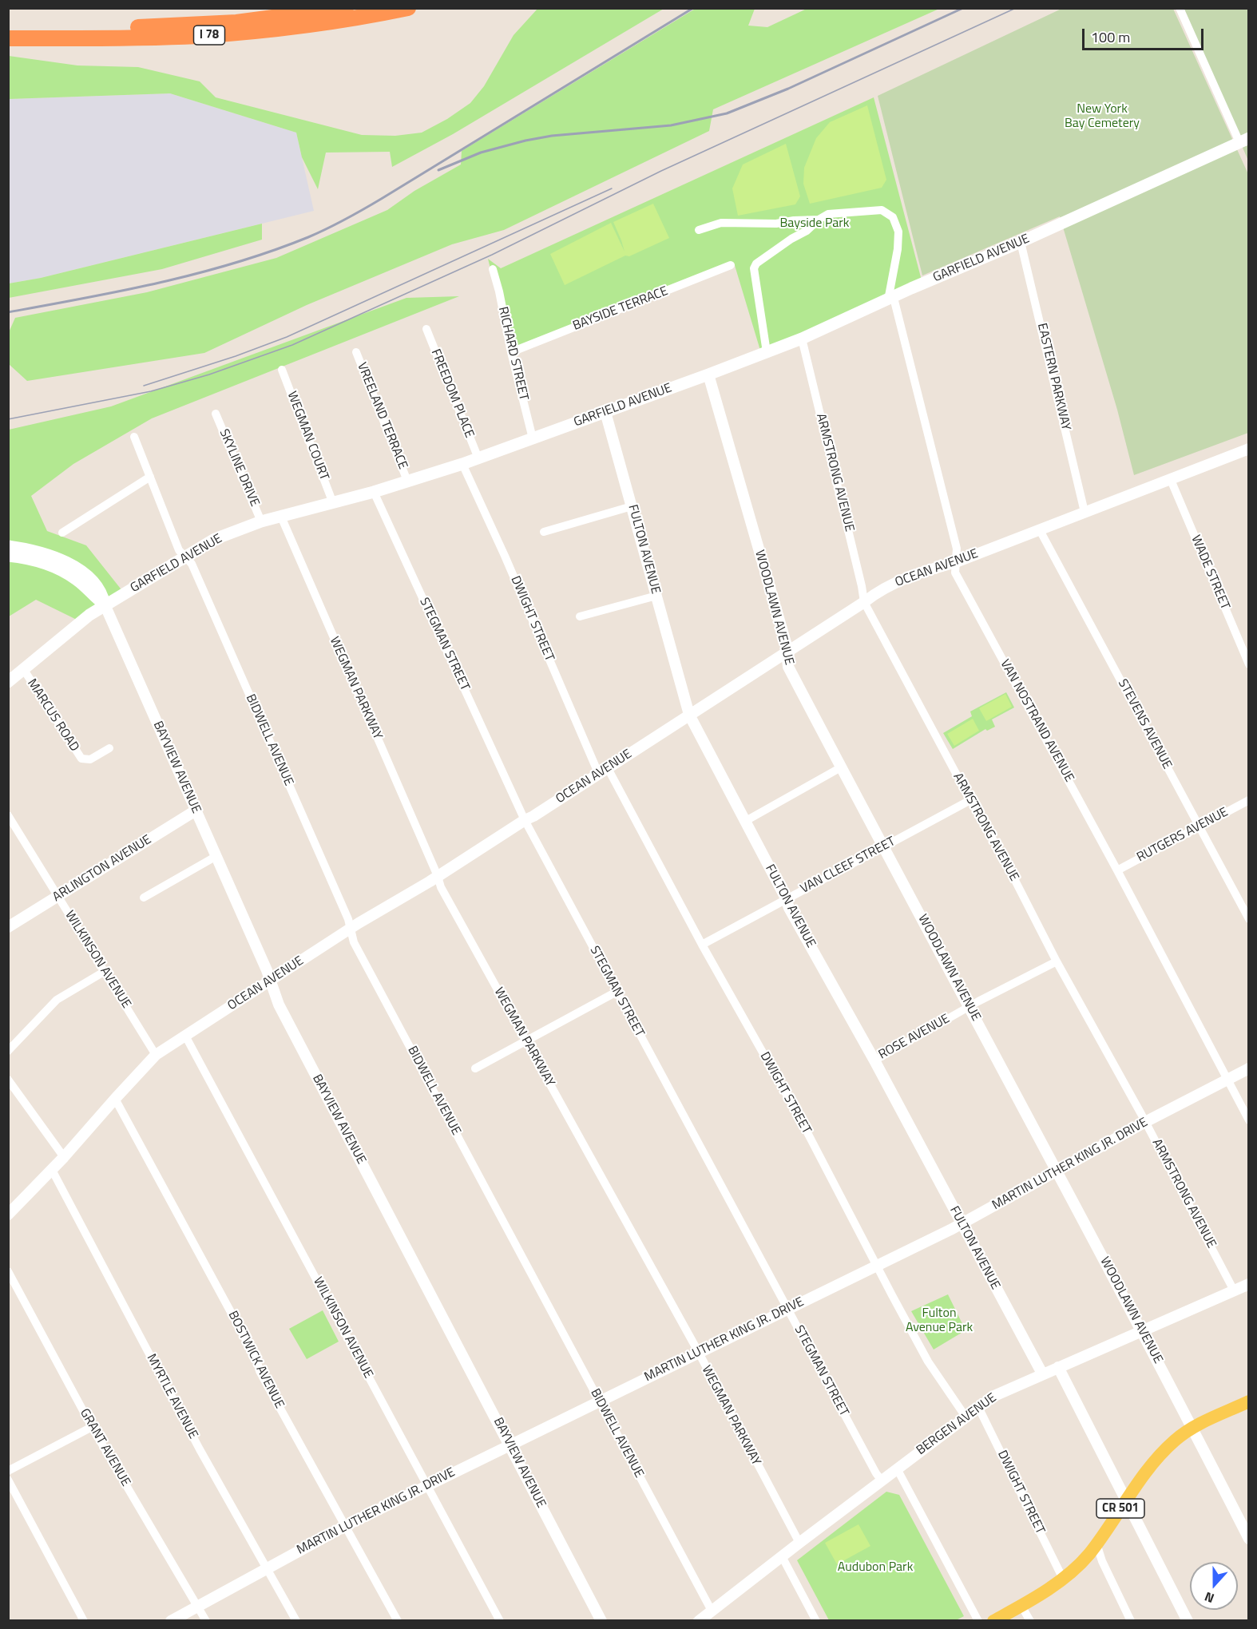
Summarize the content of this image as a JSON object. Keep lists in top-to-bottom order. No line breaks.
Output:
{"streets":{"highway":["I 78"],"main road":["GARFIELD AVENUE","BAYVIEW AVENUE","CR 501"],"street":["BAYSIDE TERRACE","RICHARD STREET","EASTERN PARKWAY","FREEDOM PLACE","VREELAND TERRACE","WEGMAN COURT","SKYLINE DRIVE","ARMSTRONG AVENUE","FULTON AVENUE","OCEAN AVENUE","WADE STREET","WOODLAWN AVENUE","DWIGHT STREET","STEGMAN STREET","WEGMAN PARKWAY","MARCUS ROAD","VAN NOSTRAND AVENUE","STEVENS AVENUE","BIDWELL AVENUE","RUTGERS AVENUE","VAN CLEEF STREET","ARLINGTON AVENUE","WILKINSON AVENUE","ROSE AVENUE","MARTIN LUTHER KING JR. DRIVE","BOSTWICK AVENUE","MYRTLE AVENUE","BERGEN AVENUE","GRANT AVENUE"]},"crossings":[["GARFIELD AVENUE","RICHARD STREET"],["GARFIELD AVENUE","EASTERN PARKWAY"],["GARFIELD AVENUE","FREEDOM PLACE"],["GARFIELD AVENUE","VREELAND TERRACE"],["GARFIELD AVENUE","WEGMAN COURT"],["GARFIELD AVENUE","SKYLINE DRIVE"],["GARFIELD AVENUE","ARMSTRONG AVENUE"],["GARFIELD AVENUE","FULTON AVENUE"],["GARFIELD AVENUE","WOODLAWN AVENUE"],["GARFIELD AVENUE","DWIGHT STREET"],["GARFIELD AVENUE","STEGMAN STREET"],["GARFIELD AVENUE","WEGMAN PARKWAY"],["GARFIELD AVENUE","MARCUS ROAD"],["GARFIELD AVENUE","VAN NOSTRAND AVENUE"],["GARFIELD AVENUE","BIDWELL AVENUE"],["GARFIELD AVENUE","BAYVIEW AVENUE"],["BAYSIDE TERRACE","RICHARD STREET"],["EASTERN PARKWAY","OCEAN AVENUE"],["ARMSTRONG AVENUE","OCEAN AVENUE"],["ARMSTRONG AVENUE","VAN CLEEF STREET"],["ARMSTRONG AVENUE","ROSE AVENUE"],["ARMSTRONG AVENUE","MARTIN LUTHER KING JR. DRIVE"],["ARMSTRONG AVENUE","BERGEN AVENUE"],["FULTON AVENUE","OCEAN AVENUE"],["FULTON AVENUE","VAN CLEEF STREET"],["FULTON AVENUE","ROSE AVENUE"],["FULTON AVENUE","MARTIN LUTHER KING JR. DRIVE"],["FULTON AVENUE","BERGEN AVENUE"],["OCEAN AVENUE","WADE STREET"],["OCEAN AVENUE","WOODLAWN AVENUE"],["OCEAN AVENUE","DWIGHT STREET"],["OCEAN AVENUE","STEGMAN STREET"],["OCEAN AVENUE","WEGMAN PARKWAY"],["OCEAN AVENUE","VAN NOSTRAND AVENUE"],["OCEAN AVENUE","STEVENS AVENUE"],["OCEAN AVENUE","BIDWELL AVENUE"],["OCEAN AVENUE","BAYVIEW AVENUE"],["OCEAN AVENUE","WILKINSON AVENUE"],["OCEAN AVENUE","BOSTWICK AVENUE"],["OCEAN AVENUE","MYRTLE AVENUE"],["WOODLAWN AVENUE","VAN CLEEF STREET"],["WOODLAWN AVENUE","ROSE AVENUE"],["WOODLAWN AVENUE","MARTIN LUTHER KING JR. DRIVE"],["WOODLAWN AVENUE","BERGEN AVENUE"],["WOODLAWN AVENUE","CR 501"],["DWIGHT STREET","VAN CLEEF STREET"],["DWIGHT STREET","MARTIN LUTHER KING JR. DRIVE"],["DWIGHT STREET","BERGEN AVENUE"],["DWIGHT STREET","CR 501"],["STEGMAN STREET","MARTIN LUTHER KING JR. DRIVE"],["STEGMAN STREET","BERGEN AVENUE"],["WEGMAN PARKWAY","MARTIN LUTHER KING JR. DRIVE"],["WEGMAN PARKWAY","BERGEN AVENUE"],["VAN NOSTRAND AVENUE","RUTGERS AVENUE"],["VAN NOSTRAND AVENUE","MARTIN LUTHER KING JR. DRIVE"],["STEVENS AVENUE","RUTGERS AVENUE"],["BIDWELL AVENUE","MARTIN LUTHER KING JR. DRIVE"],["BIDWELL AVENUE","BERGEN AVENUE"],["BAYVIEW AVENUE","ARLINGTON AVENUE"],["BAYVIEW AVENUE","MARTIN LUTHER KING JR. DRIVE"],["ARLINGTON AVENUE","WILKINSON AVENUE"],["WILKINSON AVENUE","MARTIN LUTHER KING JR. DRIVE"],["MARTIN LUTHER KING JR. DRIVE","BOSTWICK AVENUE"],["MARTIN LUTHER KING JR. DRIVE","MYRTLE AVENUE"],["MARTIN LUTHER KING JR. DRIVE","GRANT AVENUE"]],"parks":["New York Bay Cemetery","Bayside Park","Fulton Avenue Park","Audubon Park"],"scale_bar":"100 m","north":"bottom"}
